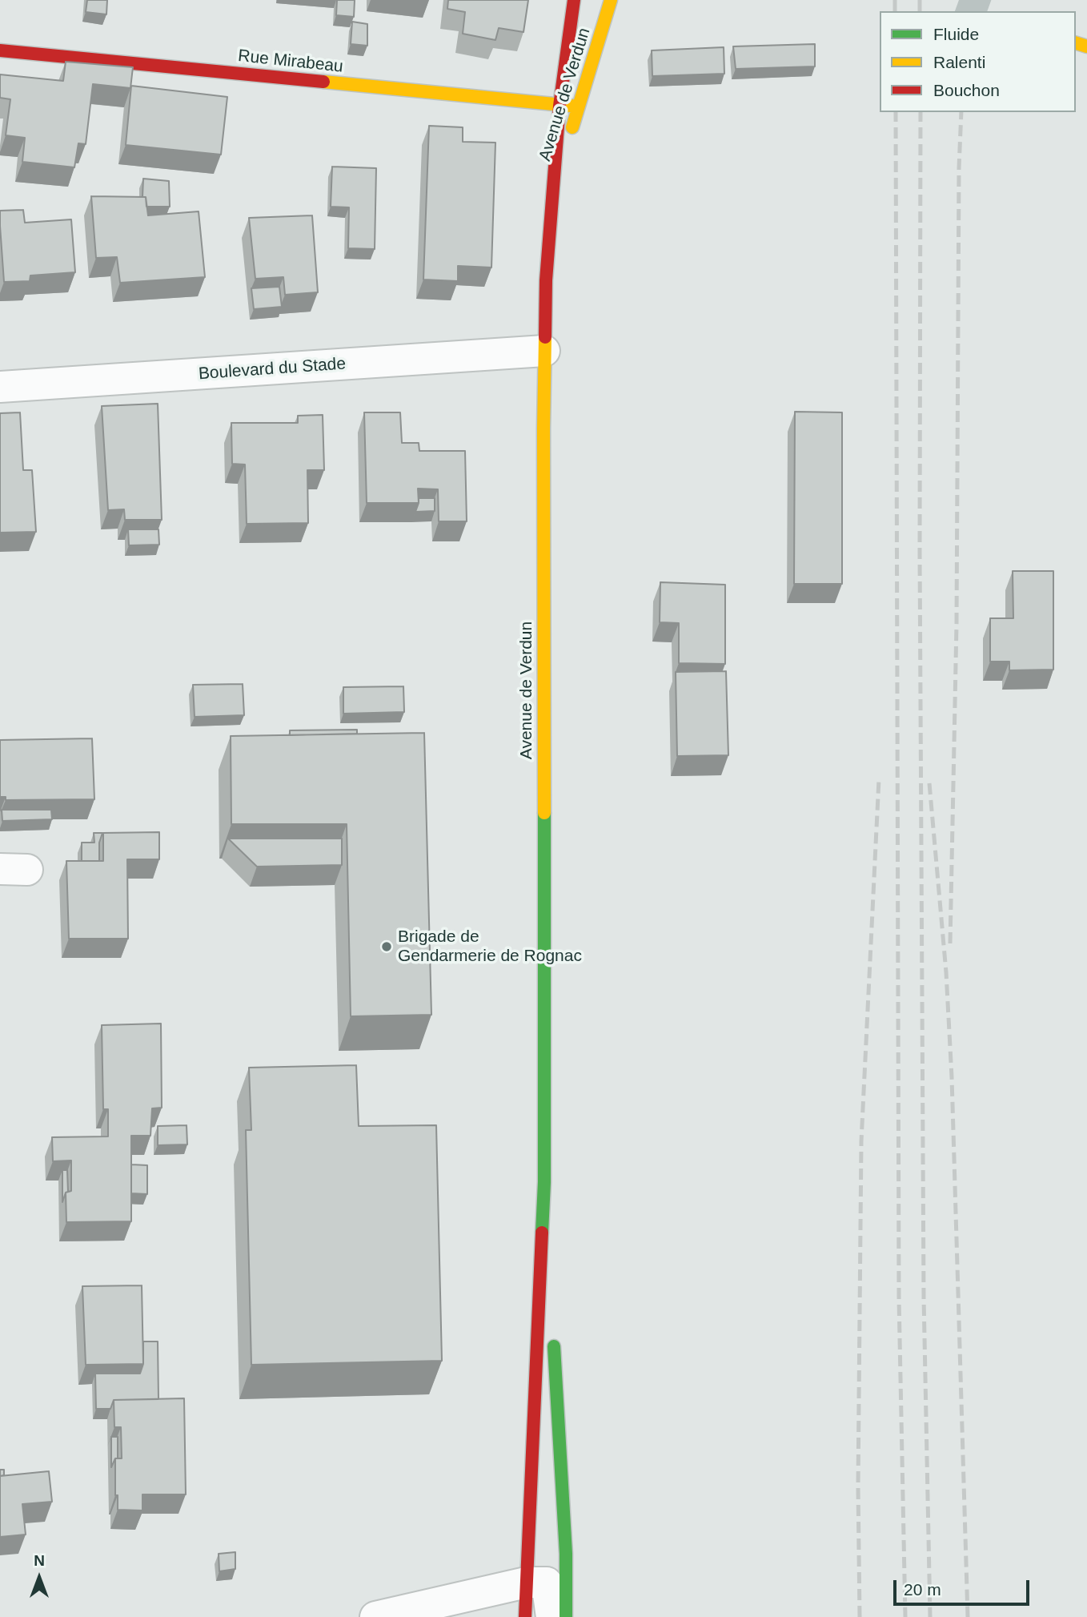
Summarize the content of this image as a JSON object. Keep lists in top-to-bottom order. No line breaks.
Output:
{"streets":{"main road":["Rue Mirabeau","Avenue de Verdun"],"street":["Boulevard du Stade"]},"crossings":[["Rue Mirabeau","Avenue de Verdun"],["Avenue de Verdun","Boulevard du Stade"]],"places":["Brigade de Gendarmerie de Rognac"],"legend":["Fluide","Ralenti","Bouchon"],"scale_bar":"20 m","north":"top"}
